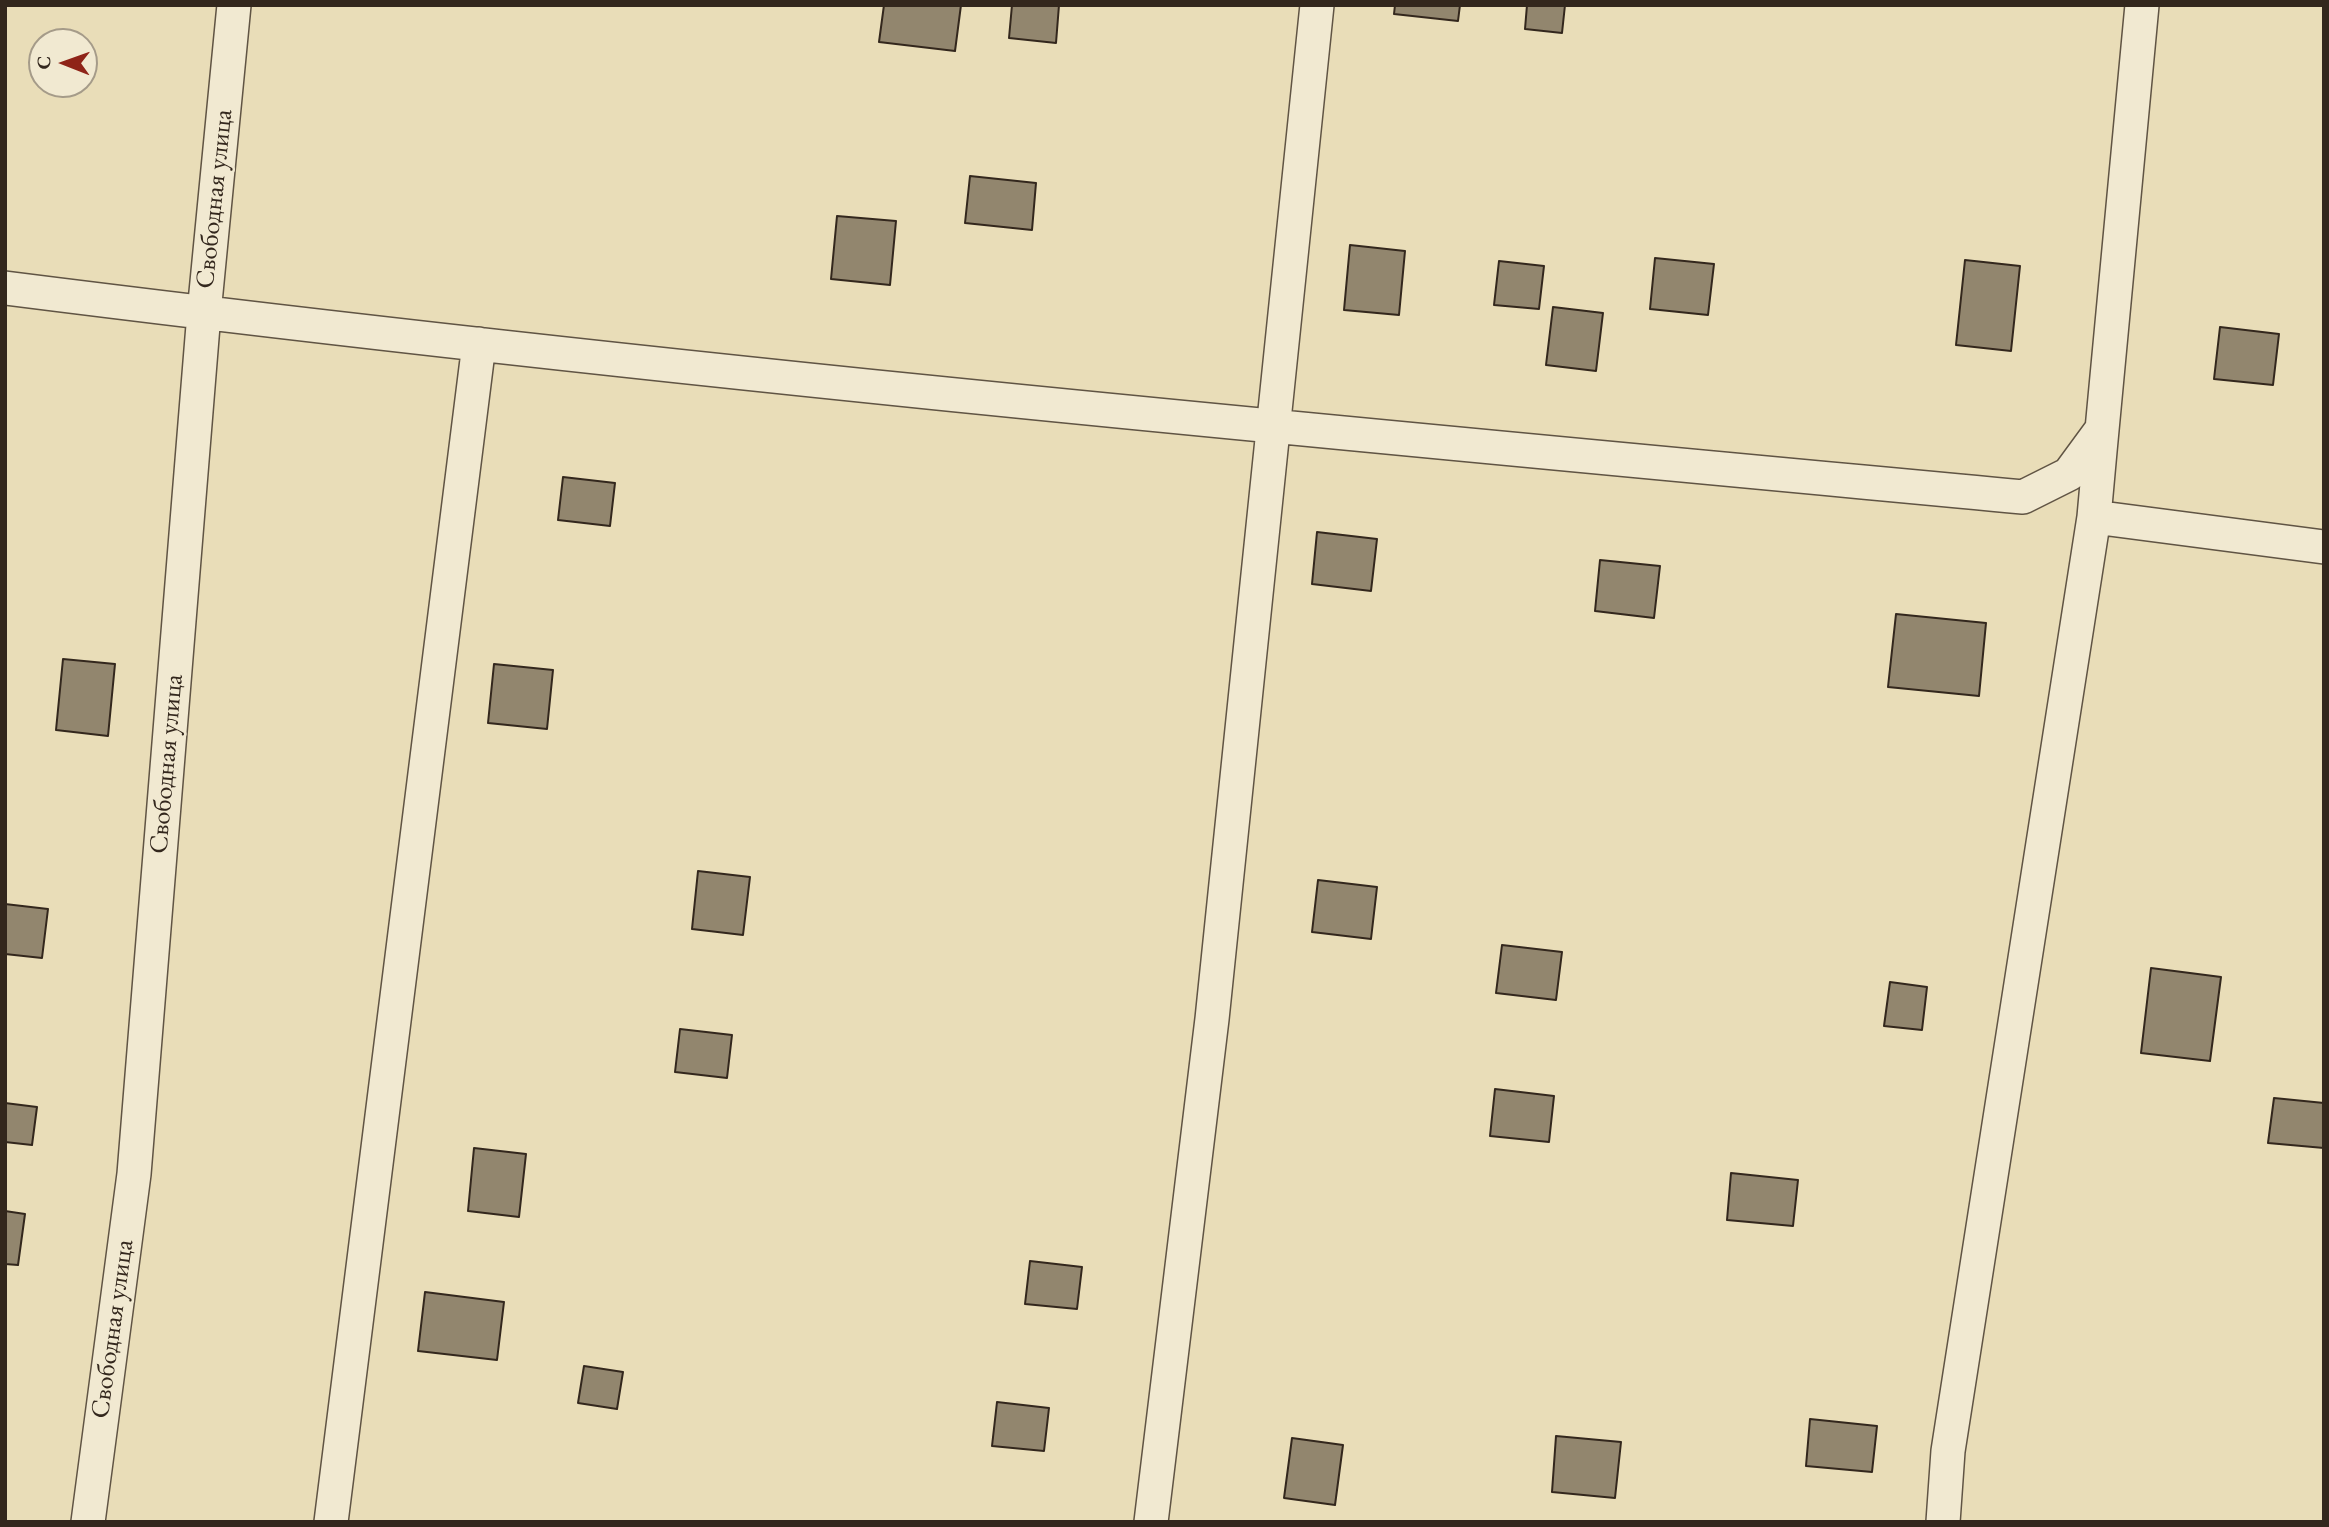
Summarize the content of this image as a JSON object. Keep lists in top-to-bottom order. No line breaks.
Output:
{"streets":{"street":["Свободная улица"]},"north":"left"}
